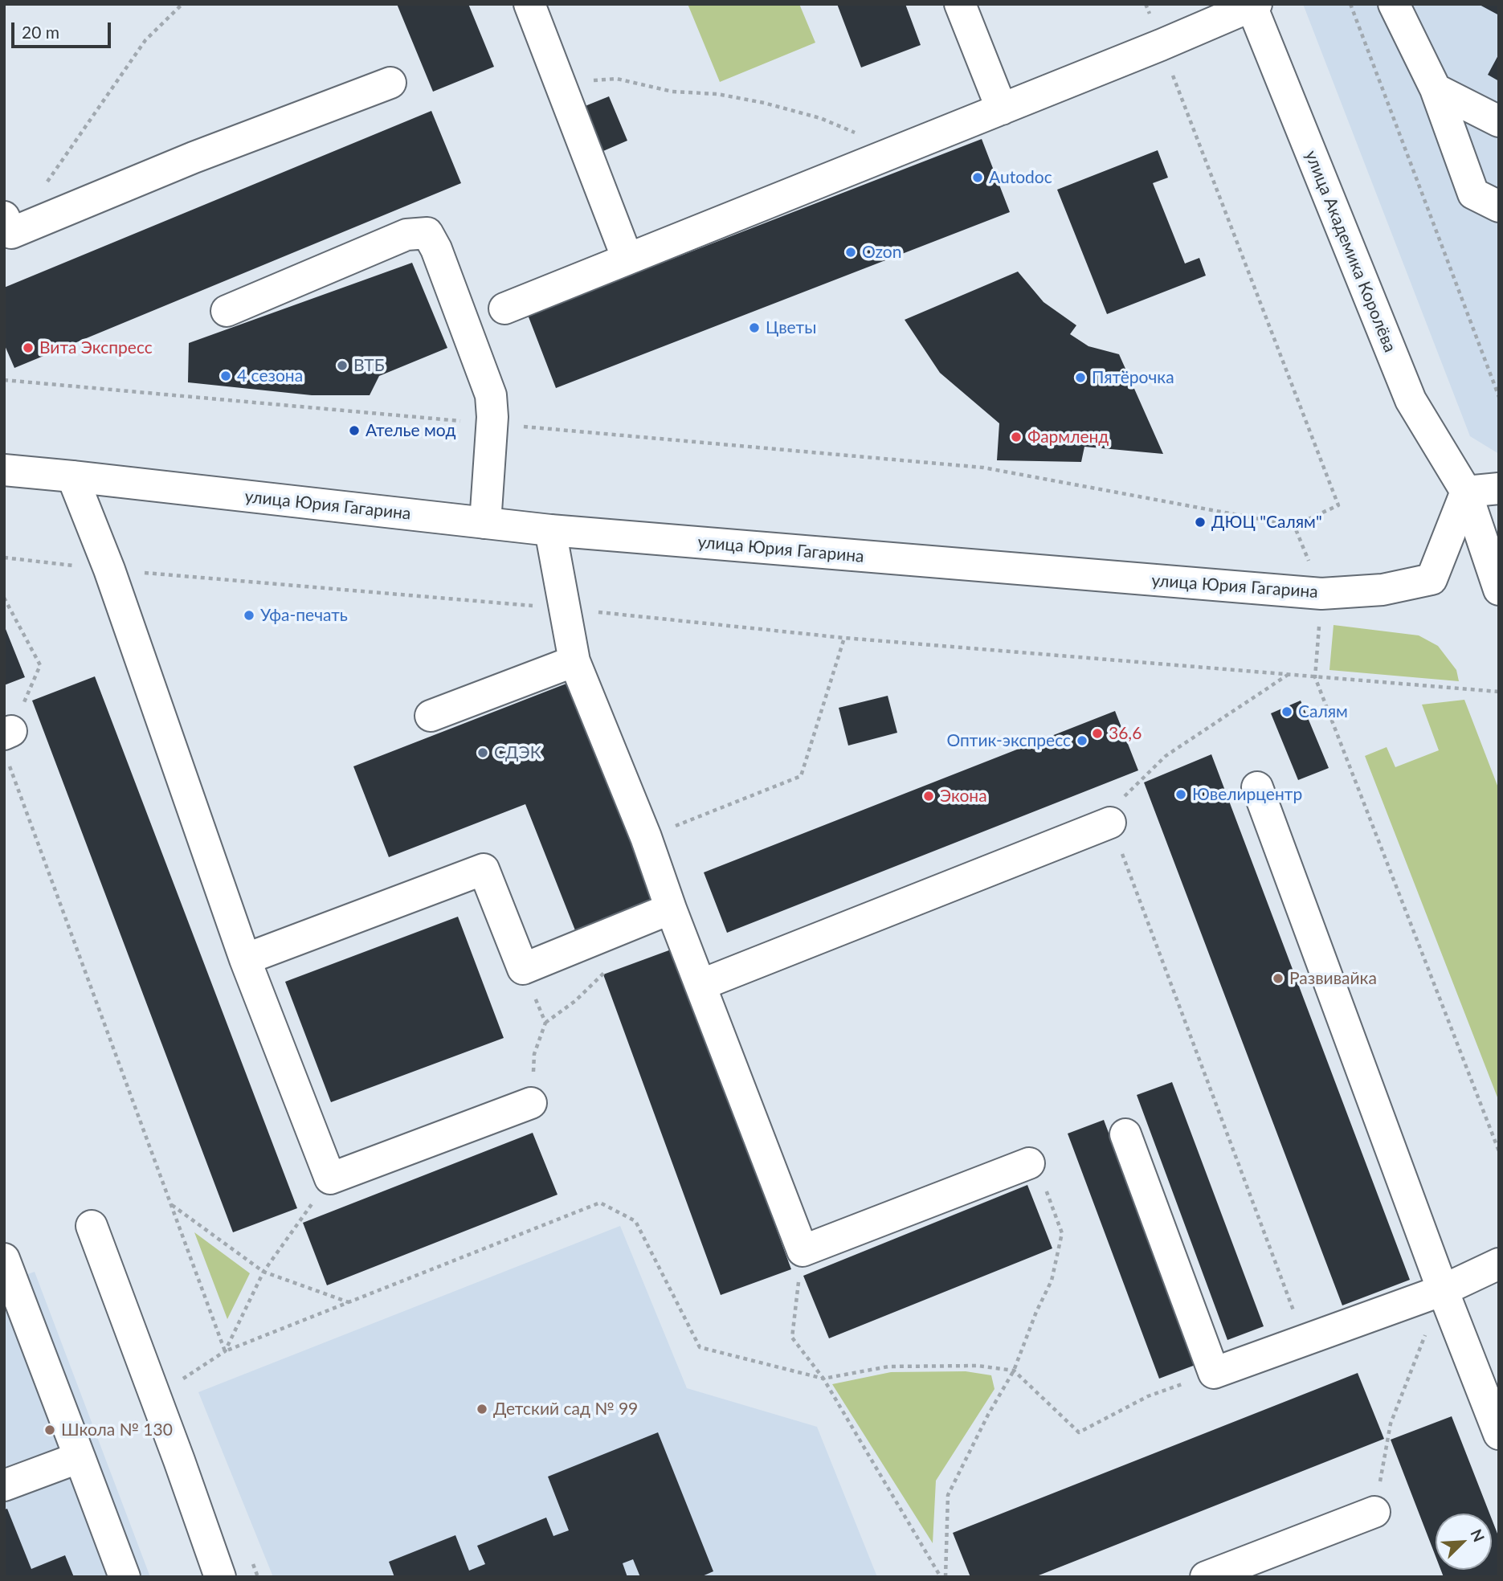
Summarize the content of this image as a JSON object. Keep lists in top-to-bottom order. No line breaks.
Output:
{"streets":{"main road":["улица Академика Королёва","улица Юрия Гагарина"]},"crossings":[["улица Академика Королёва","улица Юрия Гагарина"]],"places":["Autodoc","Ozon","Цветы","Вита Экспресс","ВТБ","4 сезона","Пятёрочка","Ателье мод","Фармленд","ДЮЦ \"Салям\"","Уфа-печать","Салям","36,6","Оптик-экспресс","СДЭК","Ювелирцентр","Экона","Развивайка","Детский сад № 99","Школа № 130"],"scale_bar":"20 m","north":"top right"}
